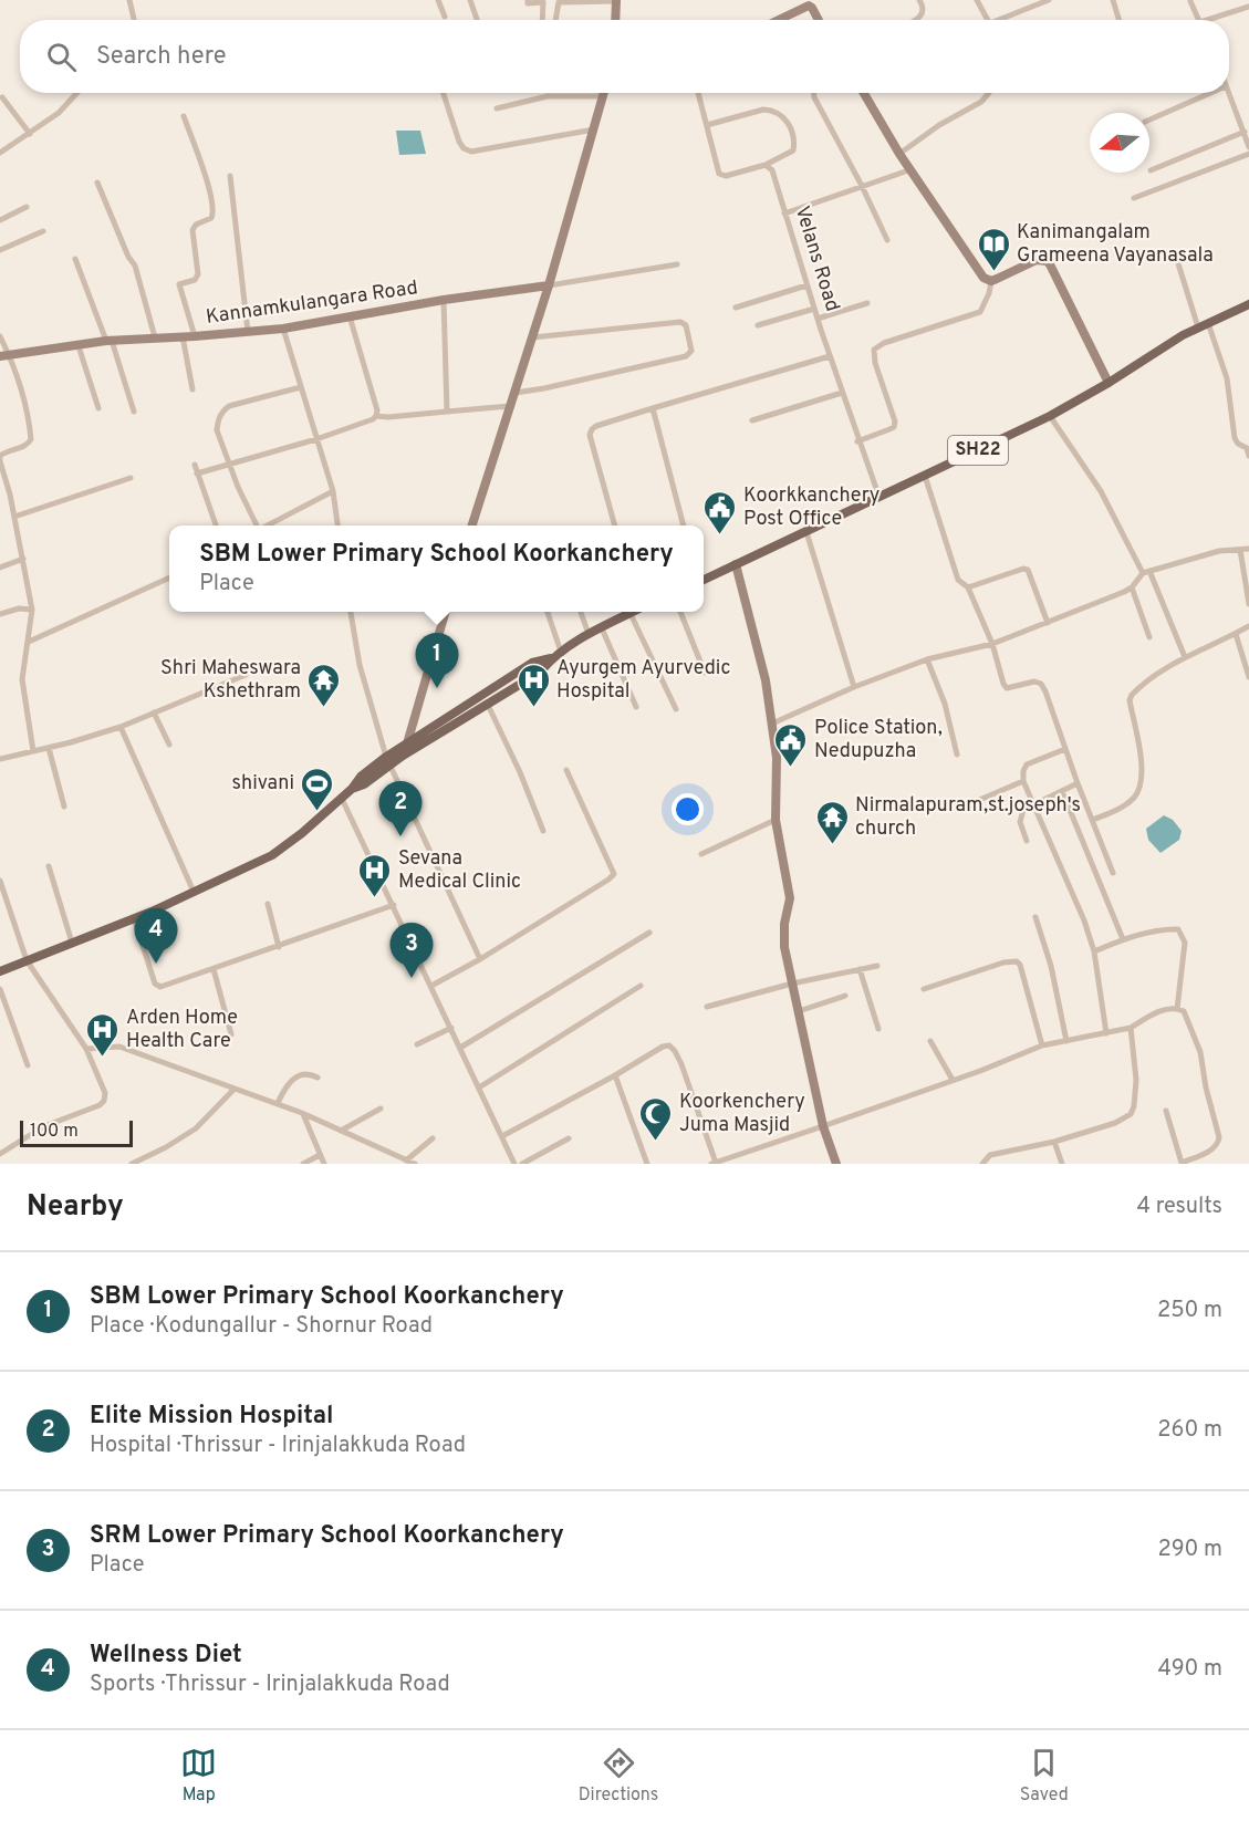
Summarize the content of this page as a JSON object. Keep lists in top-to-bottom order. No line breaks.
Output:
{"streets":{"main road":["SH22"],"street":["Velans Road","Kannamkulangara Road"]},"crossings":[["Velans Road","SH22"]],"places":{"library":["Kanimangalam Grameena Vayanasala"],"public building":["Koorkkanchery Post Office","Police Station, Nedupuzha"],"temple":["Shri Maheswara Kshethram","Nirmalapuram,st.joseph's church"],"hospital":["Ayurgem Ayurvedic Hospital","Sevana Medical Clinic","Arden Home Health Care"],"sports":["shivani"],"mosque":["Koorkenchery Juma Masjid"]},"scale_bar":"100 m","north":"left","page":{"search":"Search here","popup":["SBM Lower Primary School Koorkanchery","Place"],"pins":["1","2","4","3"],"scale":"100 m","heading":["Nearby","4 results"],"list":[{"mark":"1","name":"SBM Lower Primary School Koorkanchery","note":"Place · Kodungallur - Shornur Road","value":"250 m"},{"mark":"2","name":"Elite Mission Hospital","note":"Hospital · Thrissur - Irinjalakkuda Road","value":"260 m"},{"mark":"3","name":"SRM Lower Primary School Koorkanchery","note":"Place","value":"290 m"},{"mark":"4","name":"Wellness Diet","note":"Sports · Thrissur - Irinjalakkuda Road","value":"490 m"}],"nav":["Map","Directions","Saved"]}}
